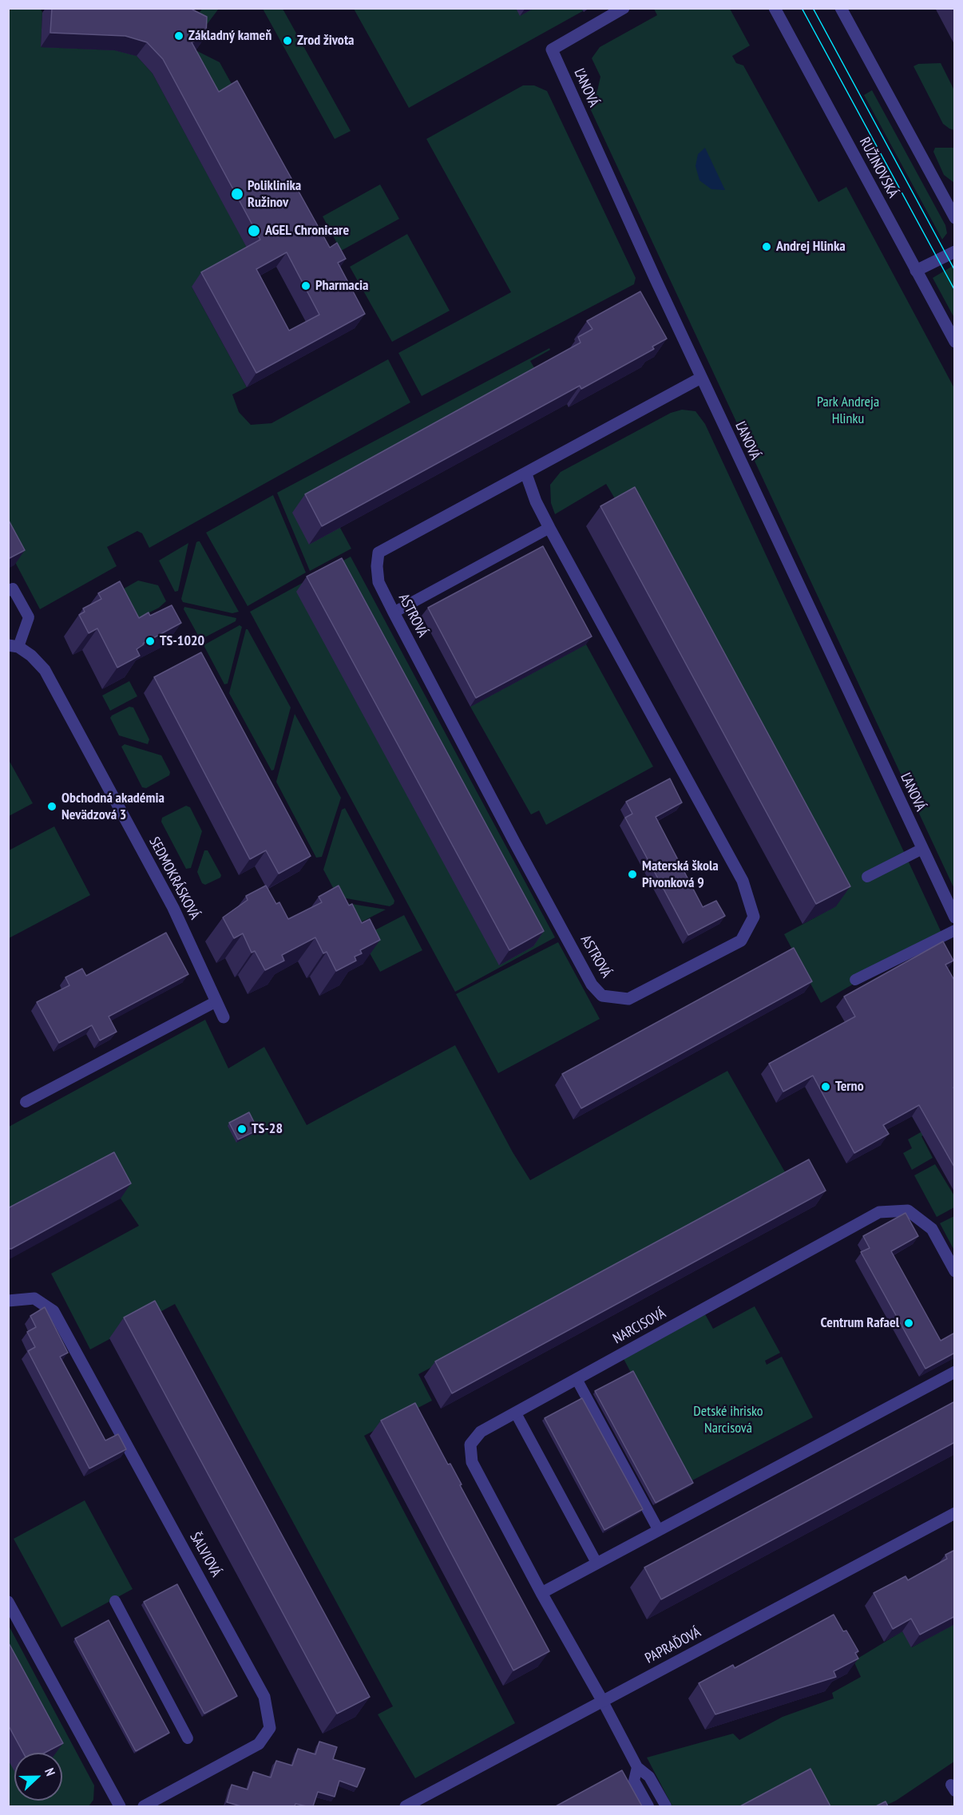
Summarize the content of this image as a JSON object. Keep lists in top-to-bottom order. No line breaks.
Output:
{"streets":{"street":["ĽANOVÁ","RUŽINOVSKÁ","ASTROVÁ","SEDMOKRÁSKOVÁ","NARCISOVÁ","ŠALVIOVÁ","PAPRAĎOVÁ"]},"crossings":[["ĽANOVÁ","ASTROVÁ"],["NARCISOVÁ","PAPRAĎOVÁ"]],"parks":["Park Andreja Hlinku","Detské ihrisko Narcisová"],"places":["Základný kameň","Zrod života","Poliklinika Ružinov","AGEL Chronicare","Andrej Hlinka","Pharmacia","TS-1020","Obchodná akadémia Nevädzová 3","Materská škola Pivonková 9","Terno","TS-28","Centrum Rafael"],"north":"right"}
